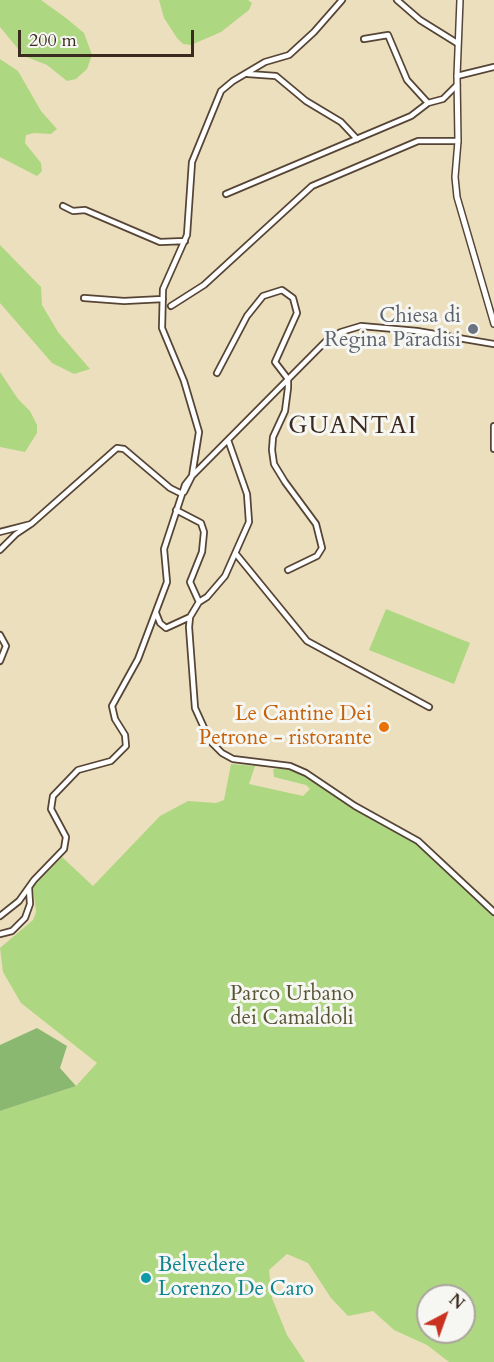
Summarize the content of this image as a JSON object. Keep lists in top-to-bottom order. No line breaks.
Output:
{"districts":["GUANTAI"],"parks":["Parco Urbano dei Camaldoli"],"places":["Chiesa di Regina Paradisi","Le Cantine Dei Petrone - ristorante","Belvedere Lorenzo De Caro"],"scale_bar":"200 m","north":"top right"}
